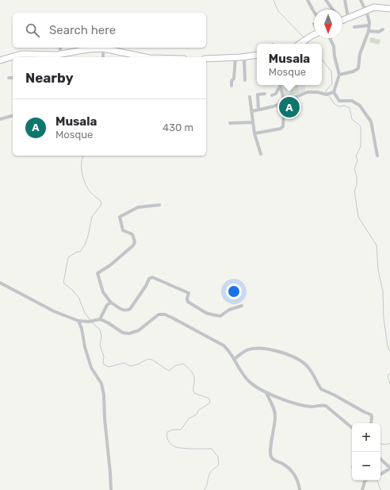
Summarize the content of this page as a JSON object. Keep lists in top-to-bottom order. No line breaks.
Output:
{"north":"bottom","page":{"search":"Search here","popup":["Musala","Mosque"],"heading":"Nearby","pins":"A","list":[{"mark":"A","name":"Musala","note":"Mosque","value":"430 m"}],"map_buttons":["+","−"]}}
